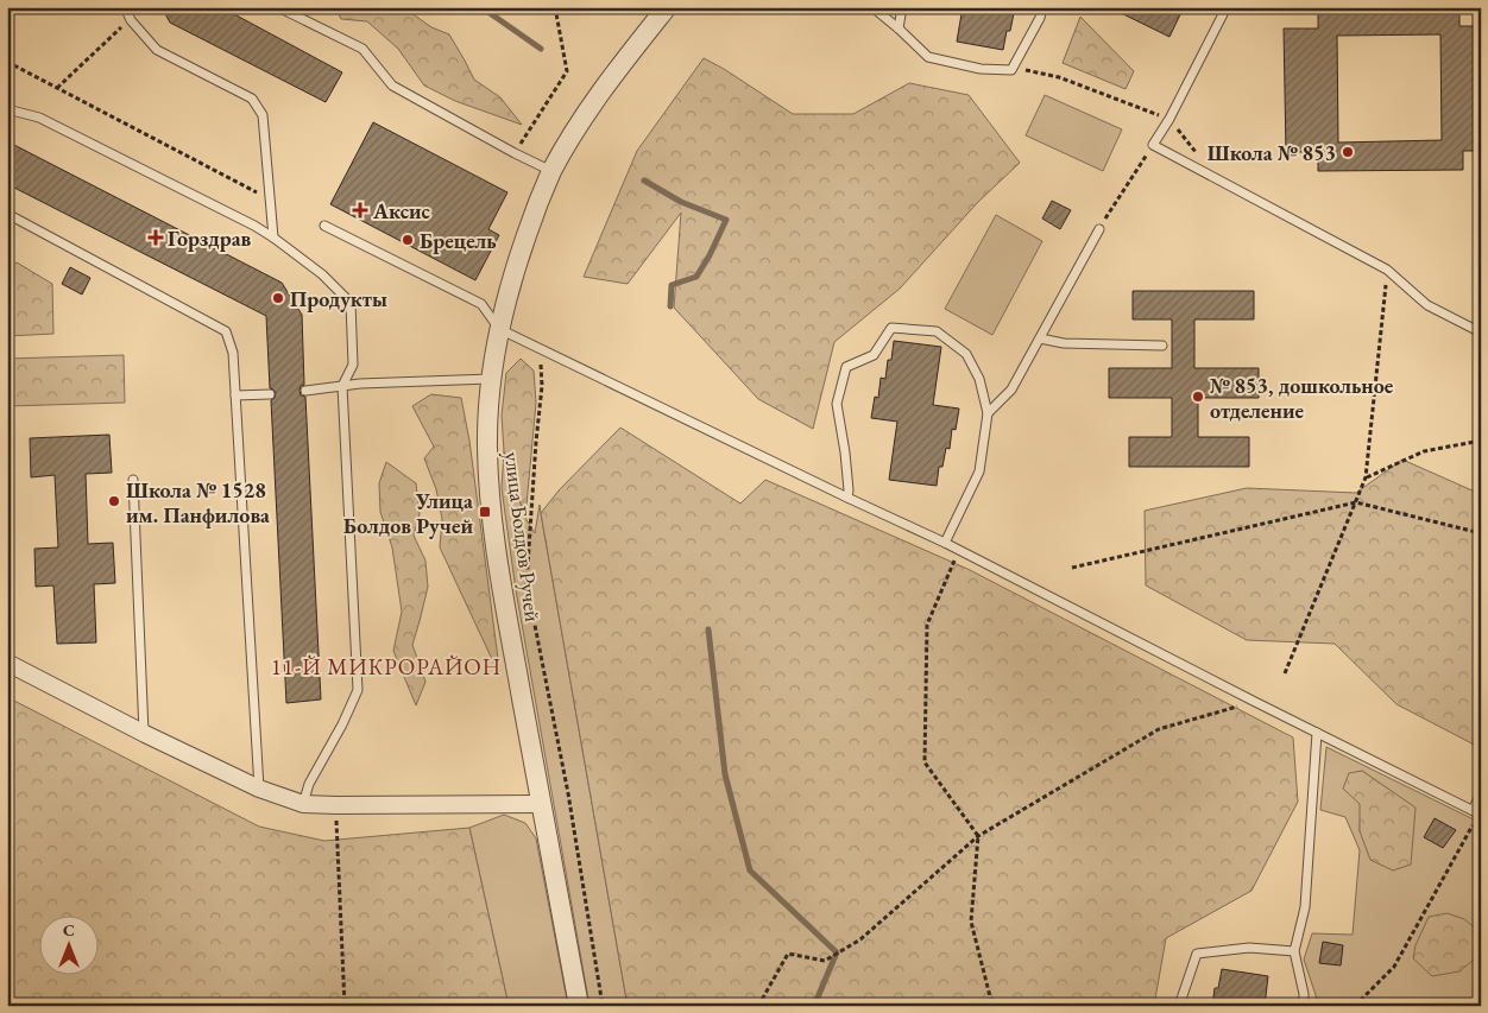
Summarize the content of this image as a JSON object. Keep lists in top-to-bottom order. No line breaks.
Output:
{"streets":{"street":["улица Болдов Ручей"]},"districts":["11-Й МИКРОРАЙОН"],"places":{"other":["Школа № 853","Брецель","Продукты","№ 853, дошкольное отделение","Школа № 1528 им. Панфилова"],"health":["Аксис","Горздрав"],"transit":["Улица Болдов Ручей"]},"north":"top"}
